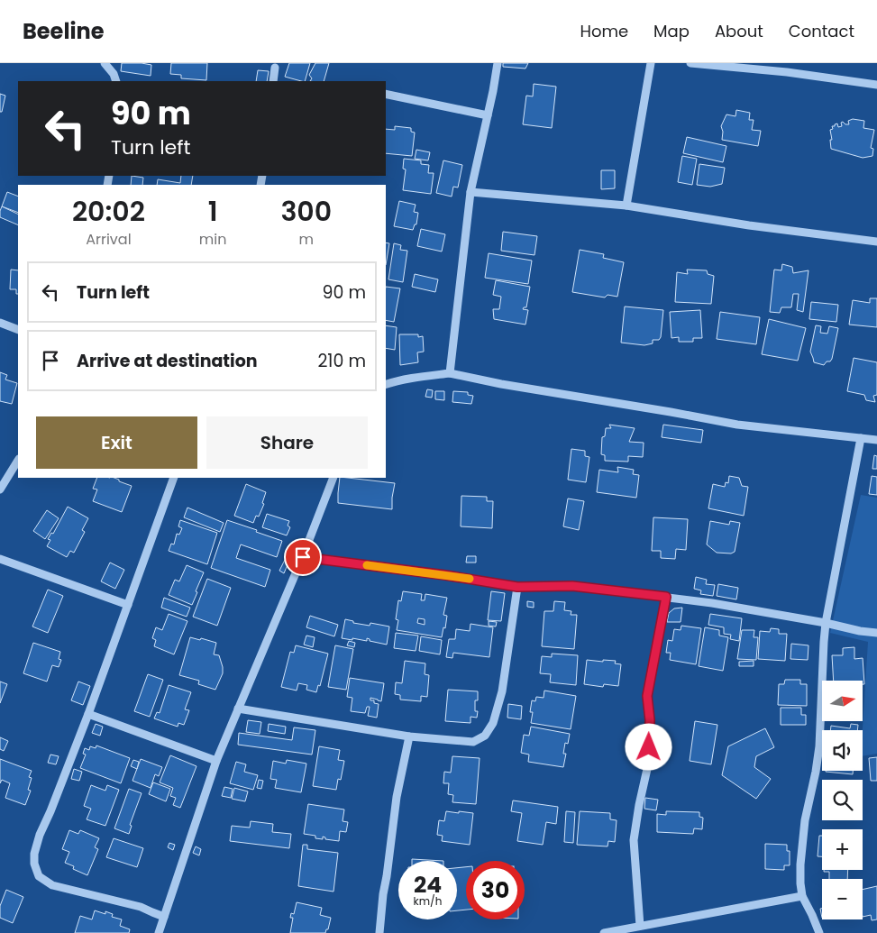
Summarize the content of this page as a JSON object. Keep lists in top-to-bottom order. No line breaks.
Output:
{"north":"right","page":{"header":"Beeline","nav":["Home","Map","About","Contact"],"turn":["90 m","Turn left"],"eta":["20:02","Arrival","1","min","300","m"],"list":[{"name":"Turn left","value":"90 m"},{"name":"Arrive at destination","value":"210 m"}],"buttons":["Exit","Share"],"map_buttons":["+","−"],"speed":"24 km/h","limit":"30"}}
